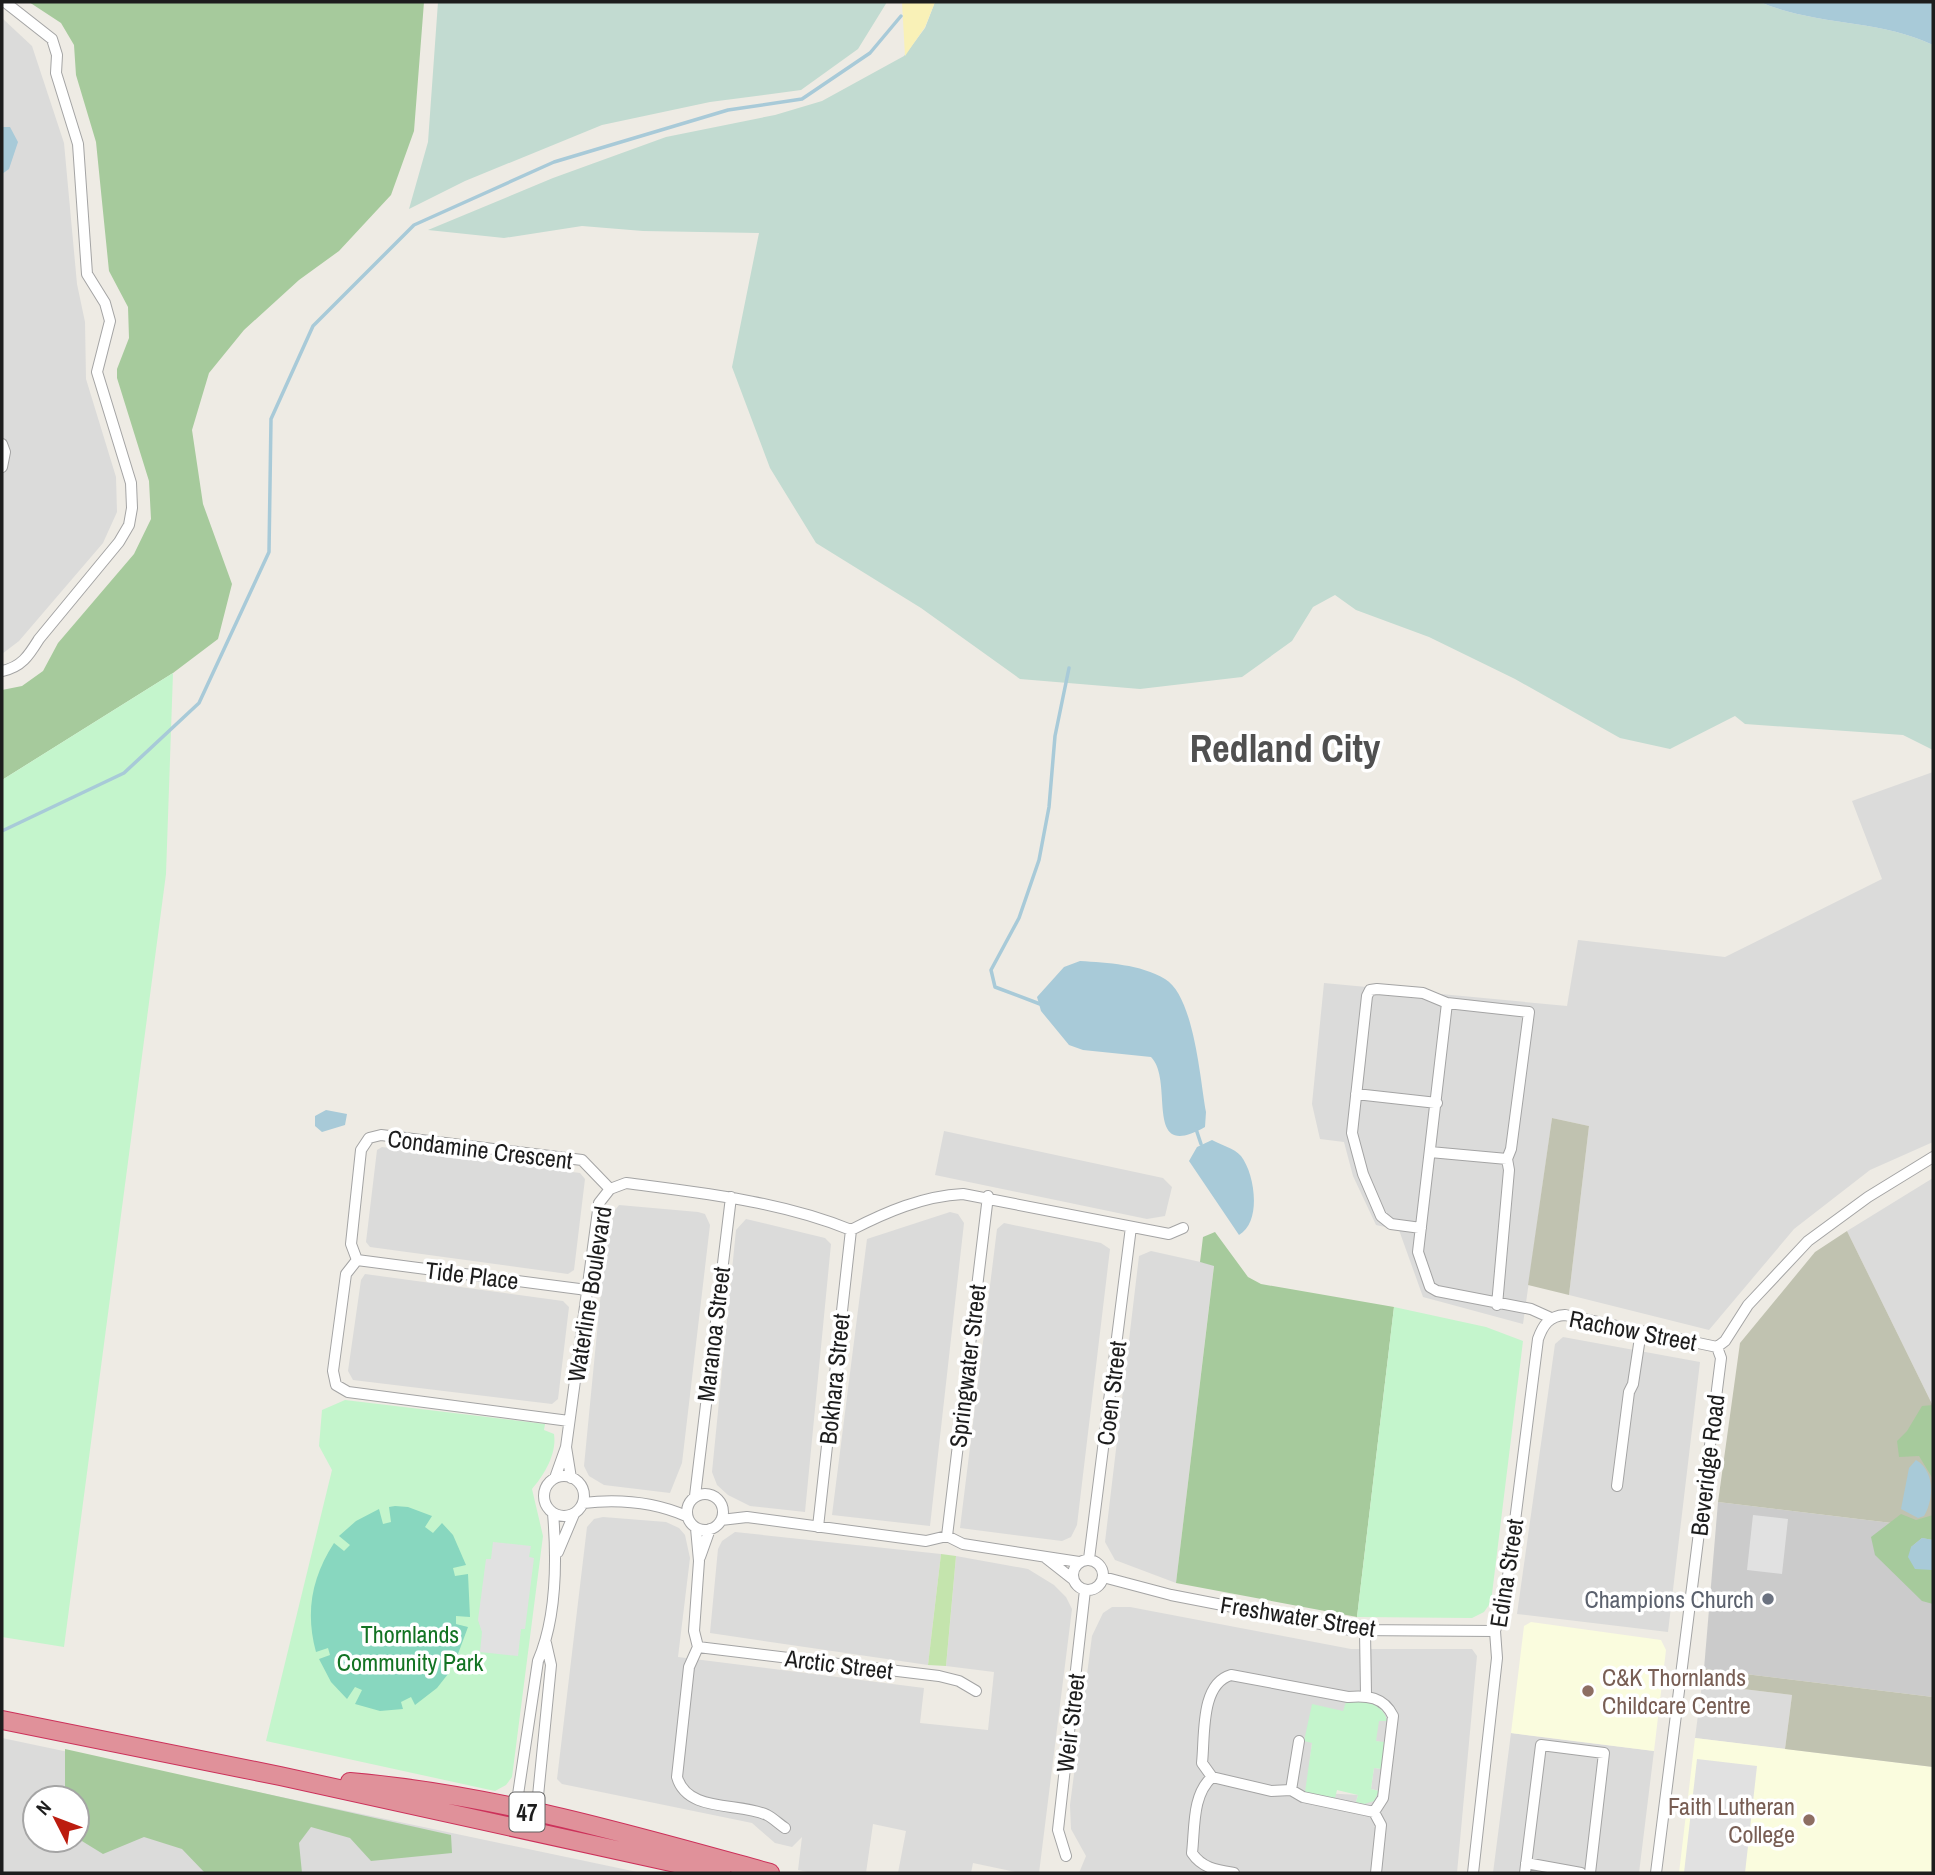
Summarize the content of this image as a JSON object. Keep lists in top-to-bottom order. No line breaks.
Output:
{"streets":{"highway":["47"],"street":["Condamine Crescent","Tide Place","Waterline Boulevard","Rachow Street","Maranoa Street","Springwater Street","Bokhara Street","Coen Street","Beveridge Road","Edina Street","Freshwater Street","Arctic Street","Weir Street"]},"crossings":[["Condamine Crescent","Tide Place"],["Condamine Crescent","Waterline Boulevard"],["Tide Place","Waterline Boulevard"],["Waterline Boulevard","Maranoa Street"],["Waterline Boulevard","Bokhara Street"],["Rachow Street","Beveridge Road"],["Rachow Street","Edina Street"],["Coen Street","Freshwater Street"],["Coen Street","Weir Street"],["Edina Street","Freshwater Street"],["Freshwater Street","Weir Street"]],"districts":["Redland City"],"parks":["Thornlands Community Park"],"places":["Champions Church","C&K Thornlands Childcare Centre","Faith Lutheran College"],"north":"top left"}
